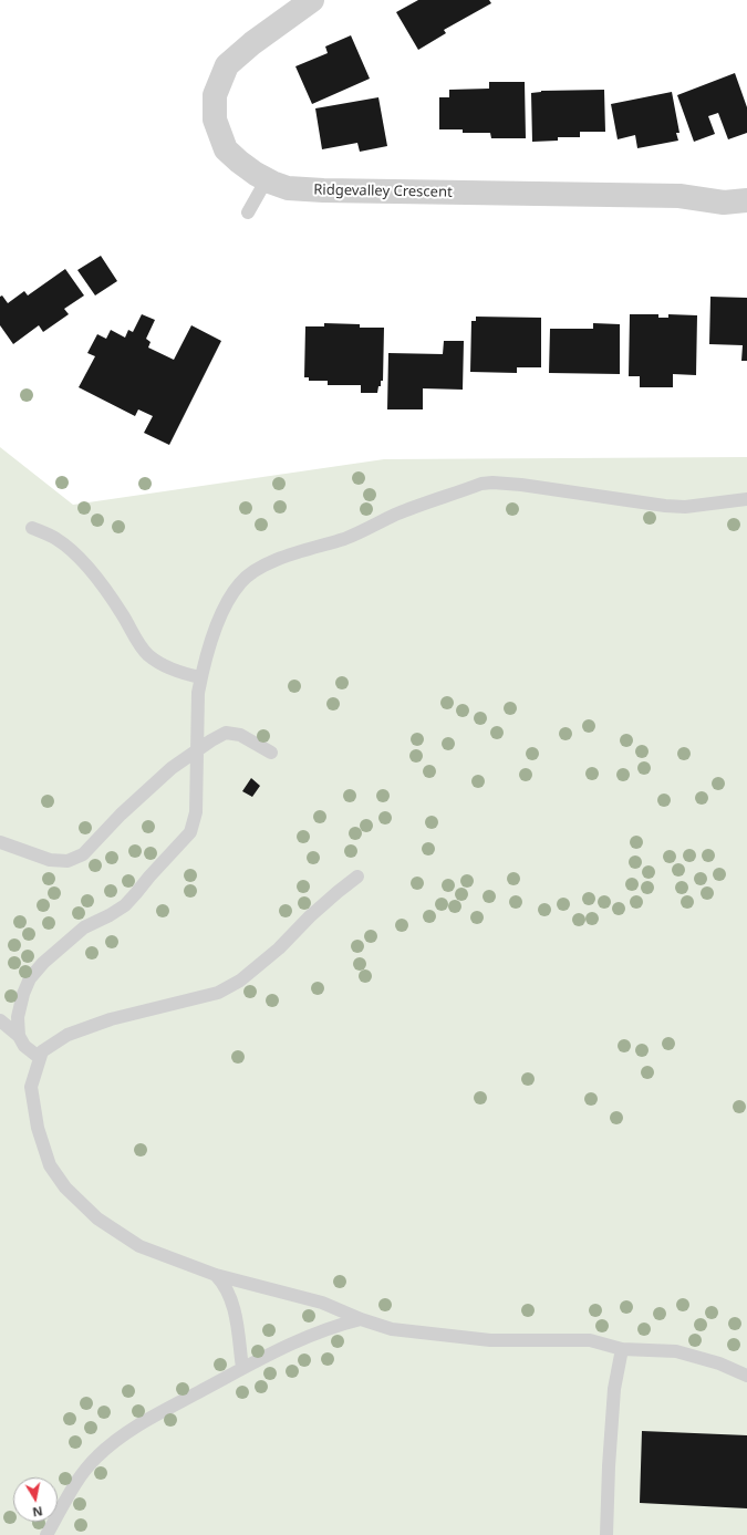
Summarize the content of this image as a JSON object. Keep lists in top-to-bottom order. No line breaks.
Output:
{"streets":{"street":["Ridgevalley Crescent"]},"north":"bottom"}
